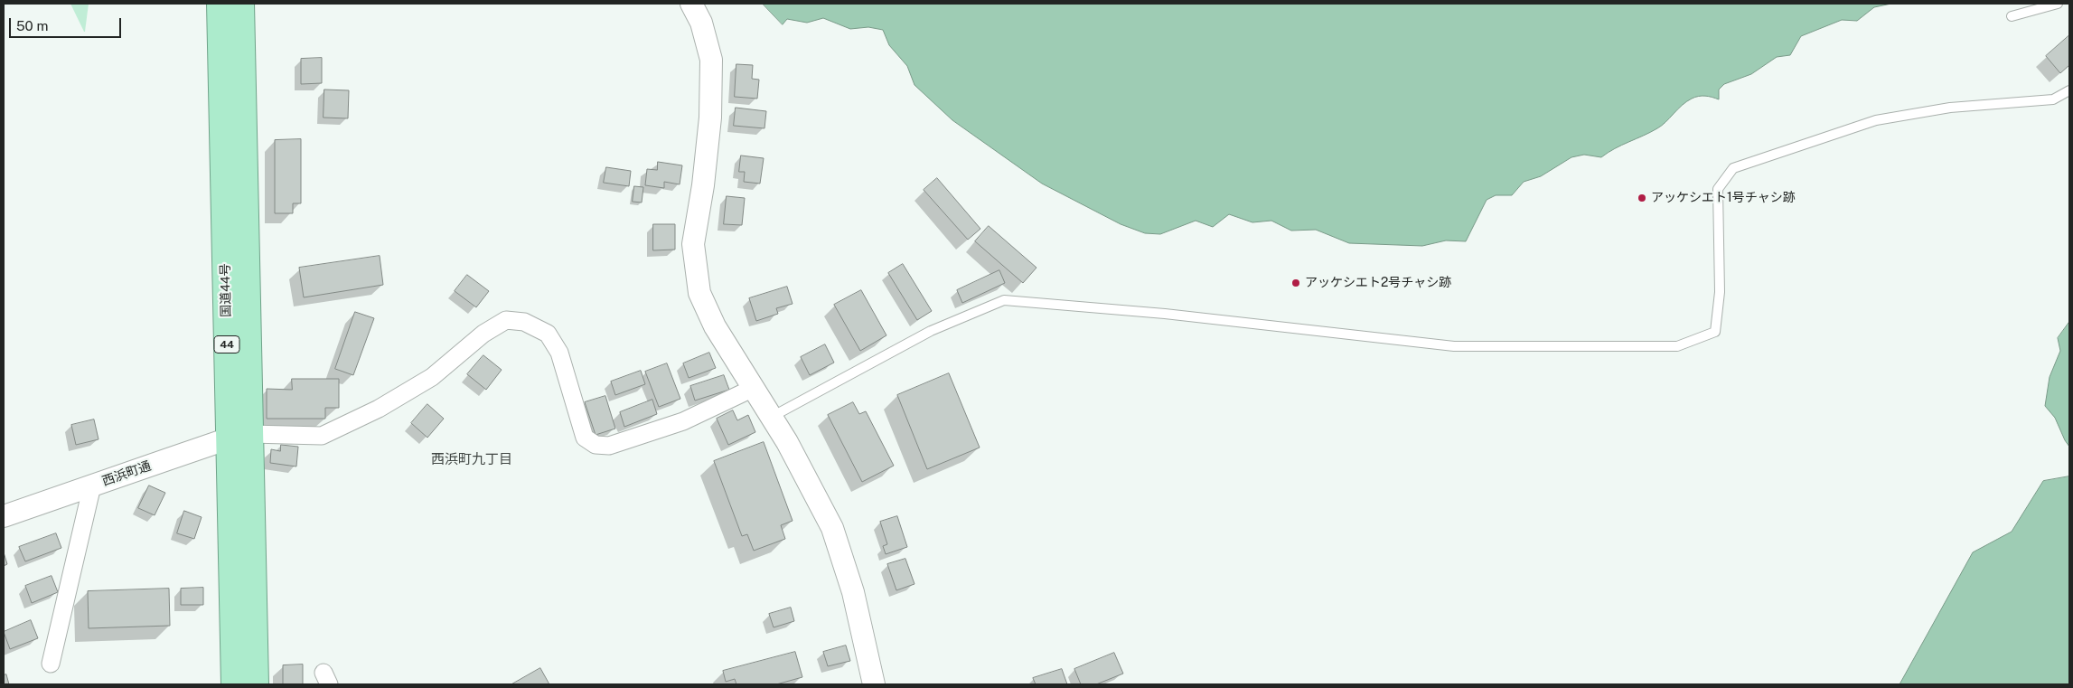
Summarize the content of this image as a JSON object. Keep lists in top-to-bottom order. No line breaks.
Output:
{"streets":{"highway":["国道44号","44"],"street":["西浜町通"]},"crossings":[["国道44号","西浜町通"]],"districts":["西浜町九丁目"],"places":["アッケシエト1号チャシ跡","アッケシエト2号チャシ跡"],"scale_bar":"50 m"}
